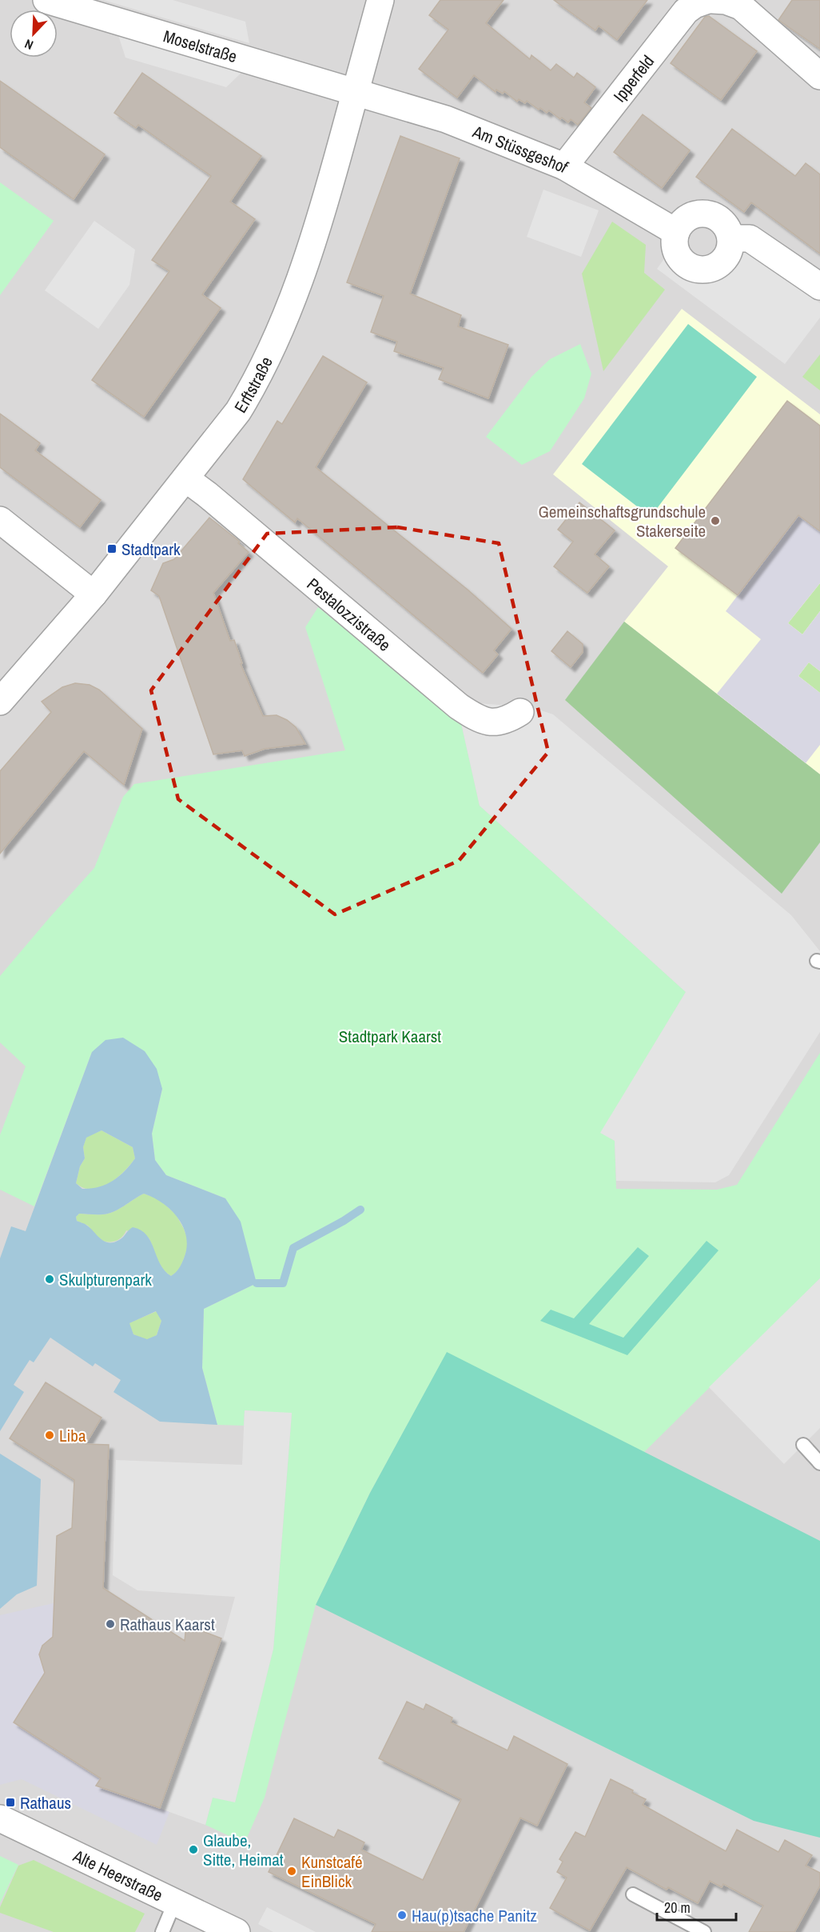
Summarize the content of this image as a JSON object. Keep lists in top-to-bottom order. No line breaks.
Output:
{"streets":{"street":["Moselstraße","Ipperfeld","Am Stüssgeshof","Erftstraße","Pestalozzistraße","Alte Heerstraße"]},"crossings":[["Moselstraße","Am Stüssgeshof"],["Moselstraße","Erftstraße"],["Ipperfeld","Am Stüssgeshof"],["Am Stüssgeshof","Erftstraße"],["Erftstraße","Pestalozzistraße"]],"parks":["Stadtpark Kaarst"],"places":{"other":["Gemeinschaftsgrundschule Stakerseite","Skulpturenpark","Liba","Rathaus Kaarst","Glaube, Sitte, Heimat","Kunstcafé EinBlick","Hau(p)tsache Panitz"],"transit":["Stadtpark","Rathaus"]},"scale_bar":"20 m","north":"bottom left"}
